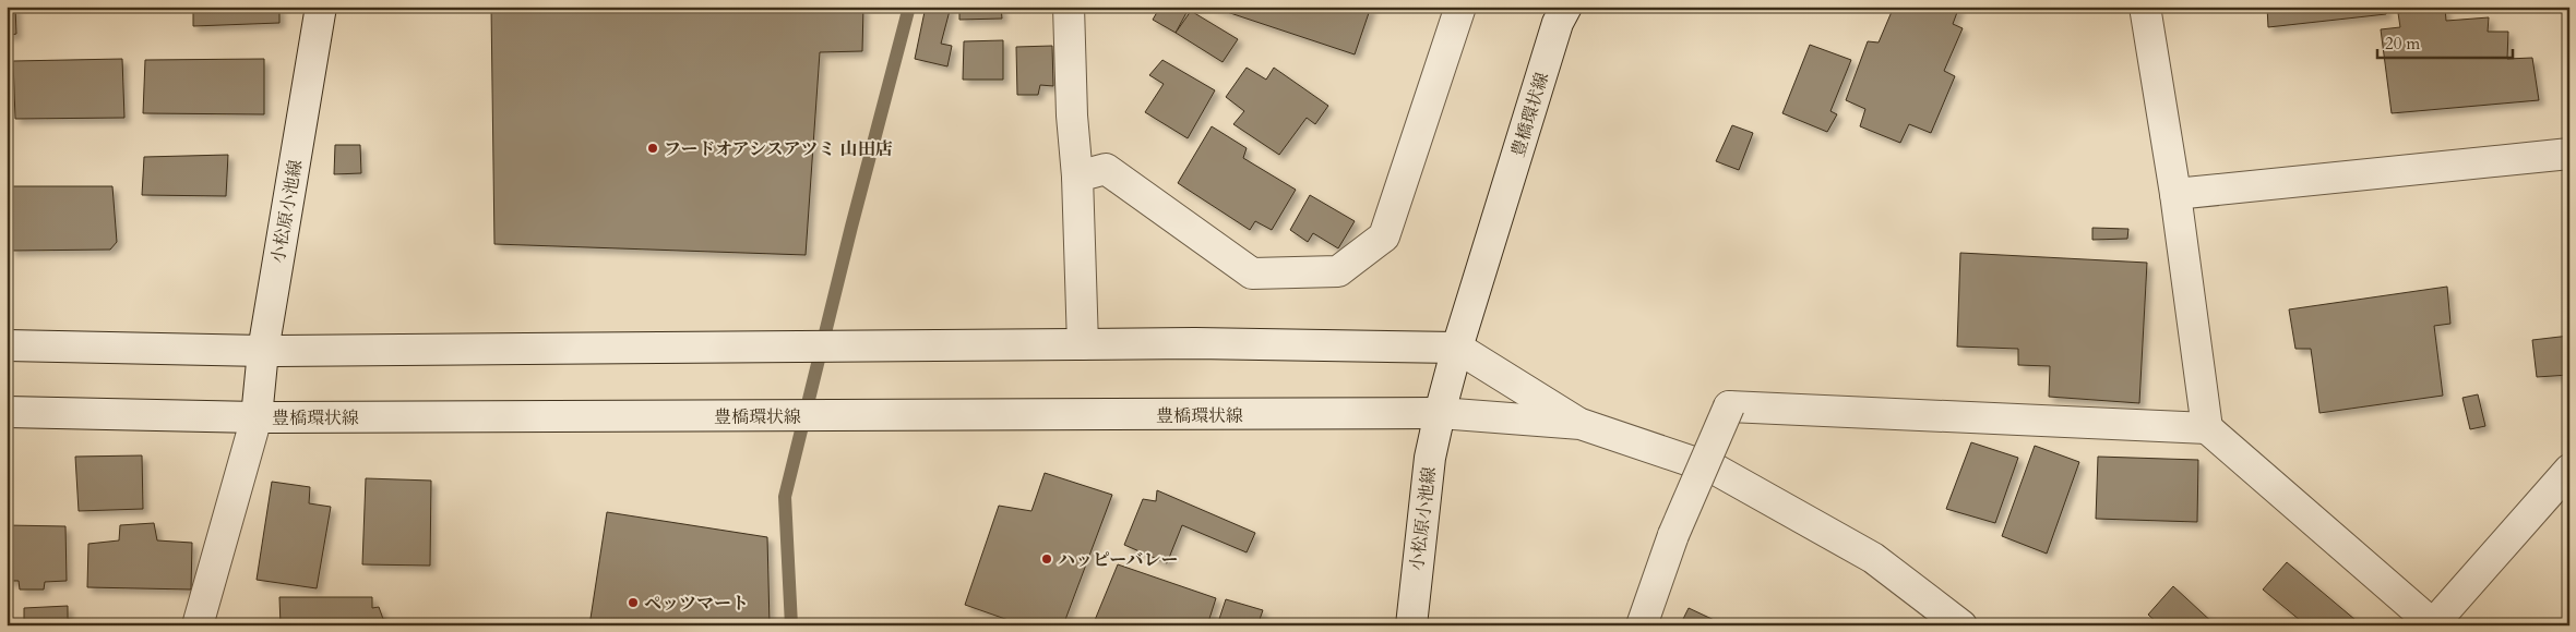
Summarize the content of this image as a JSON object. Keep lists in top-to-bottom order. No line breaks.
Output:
{"streets":{"main road":["豊橋環状線","小松原小池線"]},"crossings":[["豊橋環状線","小松原小池線"]],"places":["フードオアシスアツミ 山田店","ハッピーバレー","ペッツマート"],"scale_bar":"20 m"}
